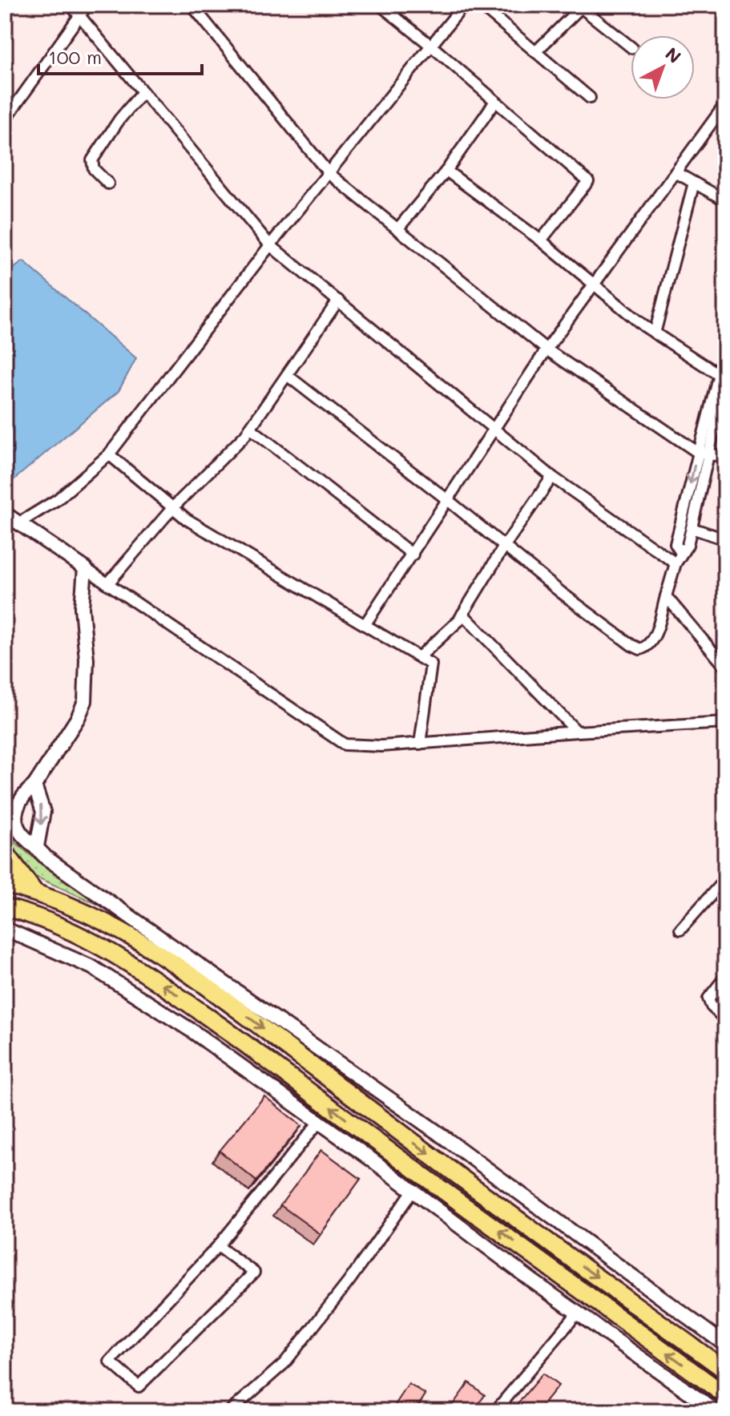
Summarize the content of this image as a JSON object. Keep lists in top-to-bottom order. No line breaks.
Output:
{"scale_bar":"100 m","north":"top right"}
